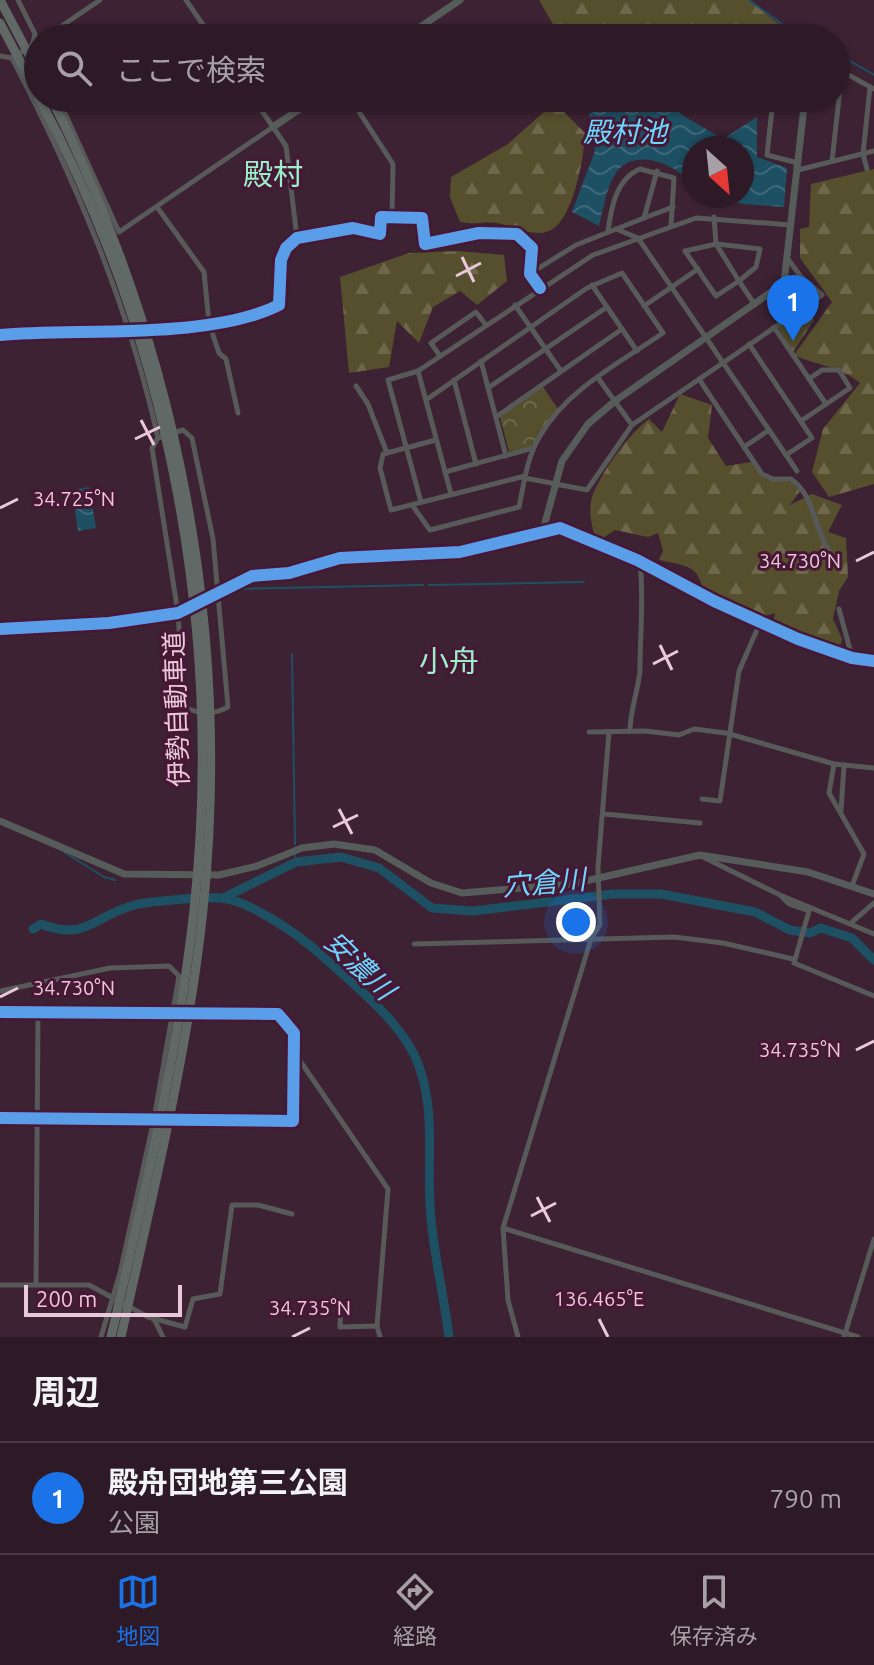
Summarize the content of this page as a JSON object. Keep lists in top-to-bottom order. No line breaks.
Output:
{"streets":{"highway":["伊勢自動車道"]},"districts":["殿村","小舟"],"water":["殿村池","穴倉川","安濃川"],"scale_bar":"200 m","north":"bottom right","page":{"search":"ここで検索","pins":"1","scale":"200 m","heading":"周辺","list":[{"mark":"1","name":"殿舟団地第三公園","note":"公園","value":"790 m"}],"nav":["地図","経路","保存済み"]},"coordinates":["34.725°N","34.730°N","34.735°N","136.465°E"]}
